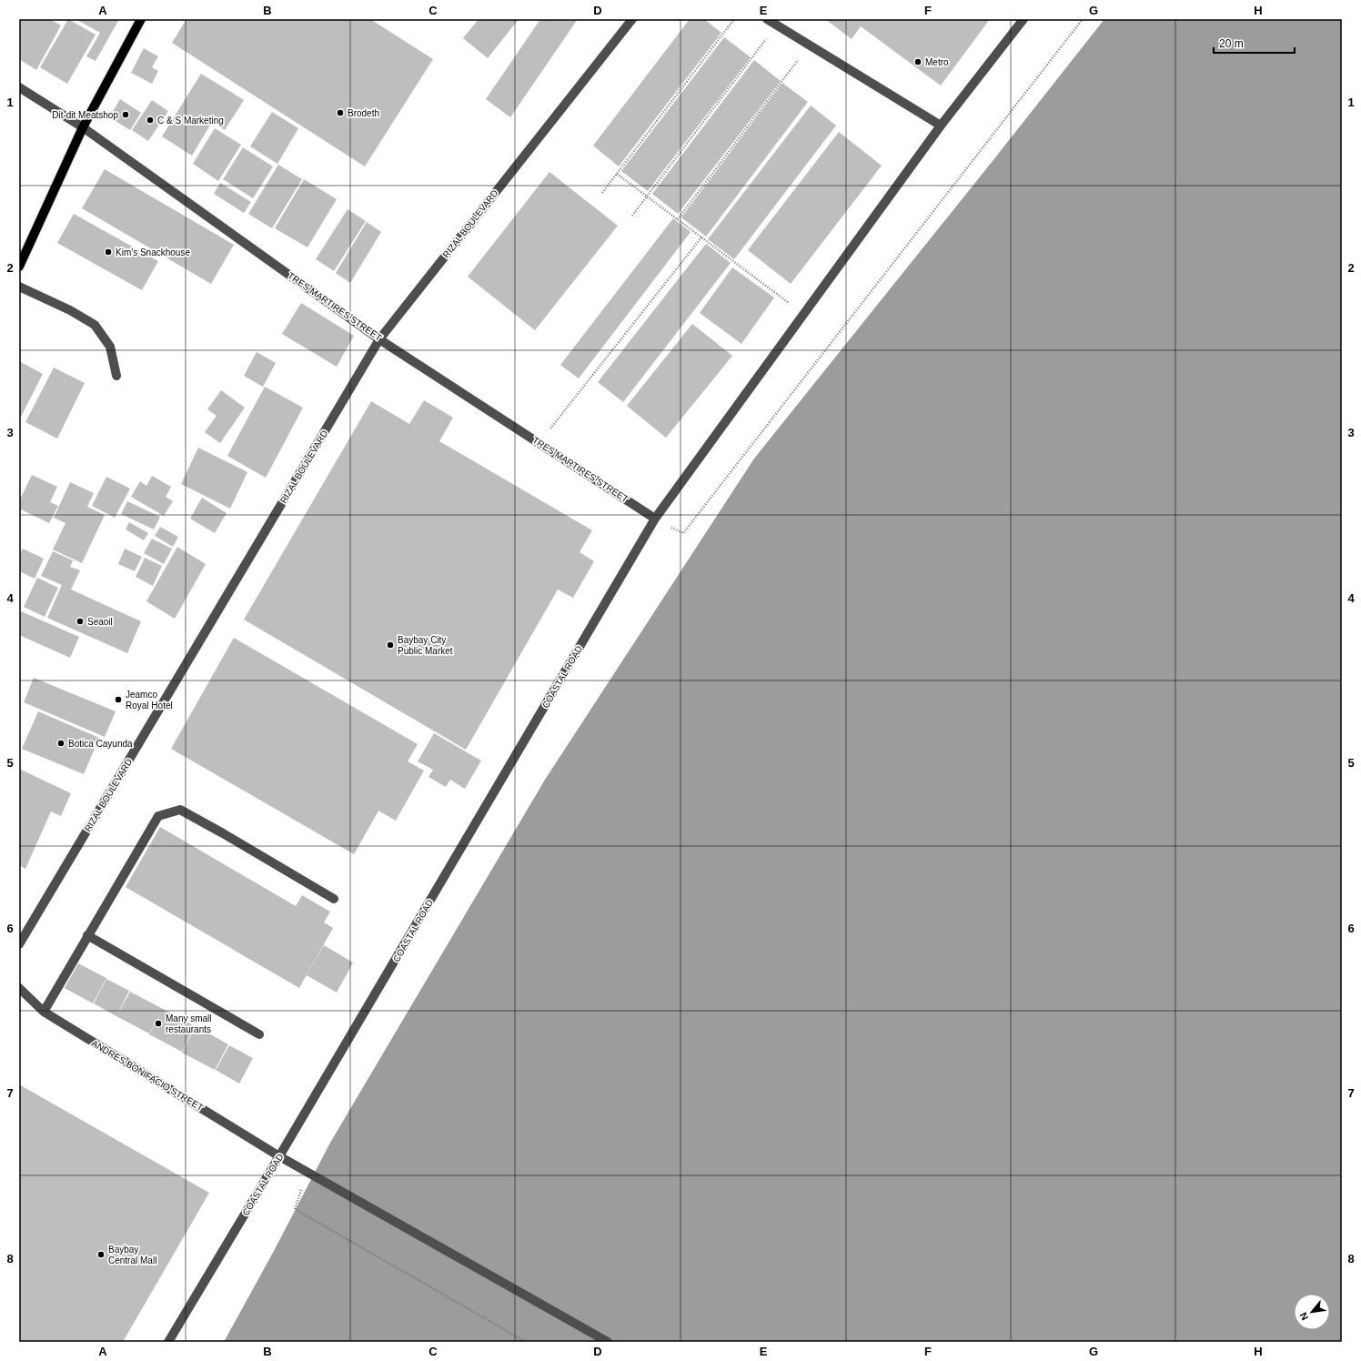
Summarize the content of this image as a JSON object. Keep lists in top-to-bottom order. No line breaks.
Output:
{"streets":{"street":["RIZAL BOULEVARD","TRES MARTIRES STREET","COASTAL ROAD","ANDRES BONIFACIO STREET"]},"crossings":[["RIZAL BOULEVARD","TRES MARTIRES STREET"],["TRES MARTIRES STREET","COASTAL ROAD"],["COASTAL ROAD","ANDRES BONIFACIO STREET"]],"places":["Metro","Brodeth","Dit-dit Meatshop","C & S Marketing","Kim's Snackhouse","Seaoil","Baybay City Public Market","Jeamco Royal Hotel","Botica Cayunda","Many small restaurants","Baybay Central Mall"],"scale_bar":"20 m","north":"bottom left","grid":{"columns":["A","B","C","D","E","F","G","H"],"rows":["1","2","3","4","5","6","7","8"]}}
